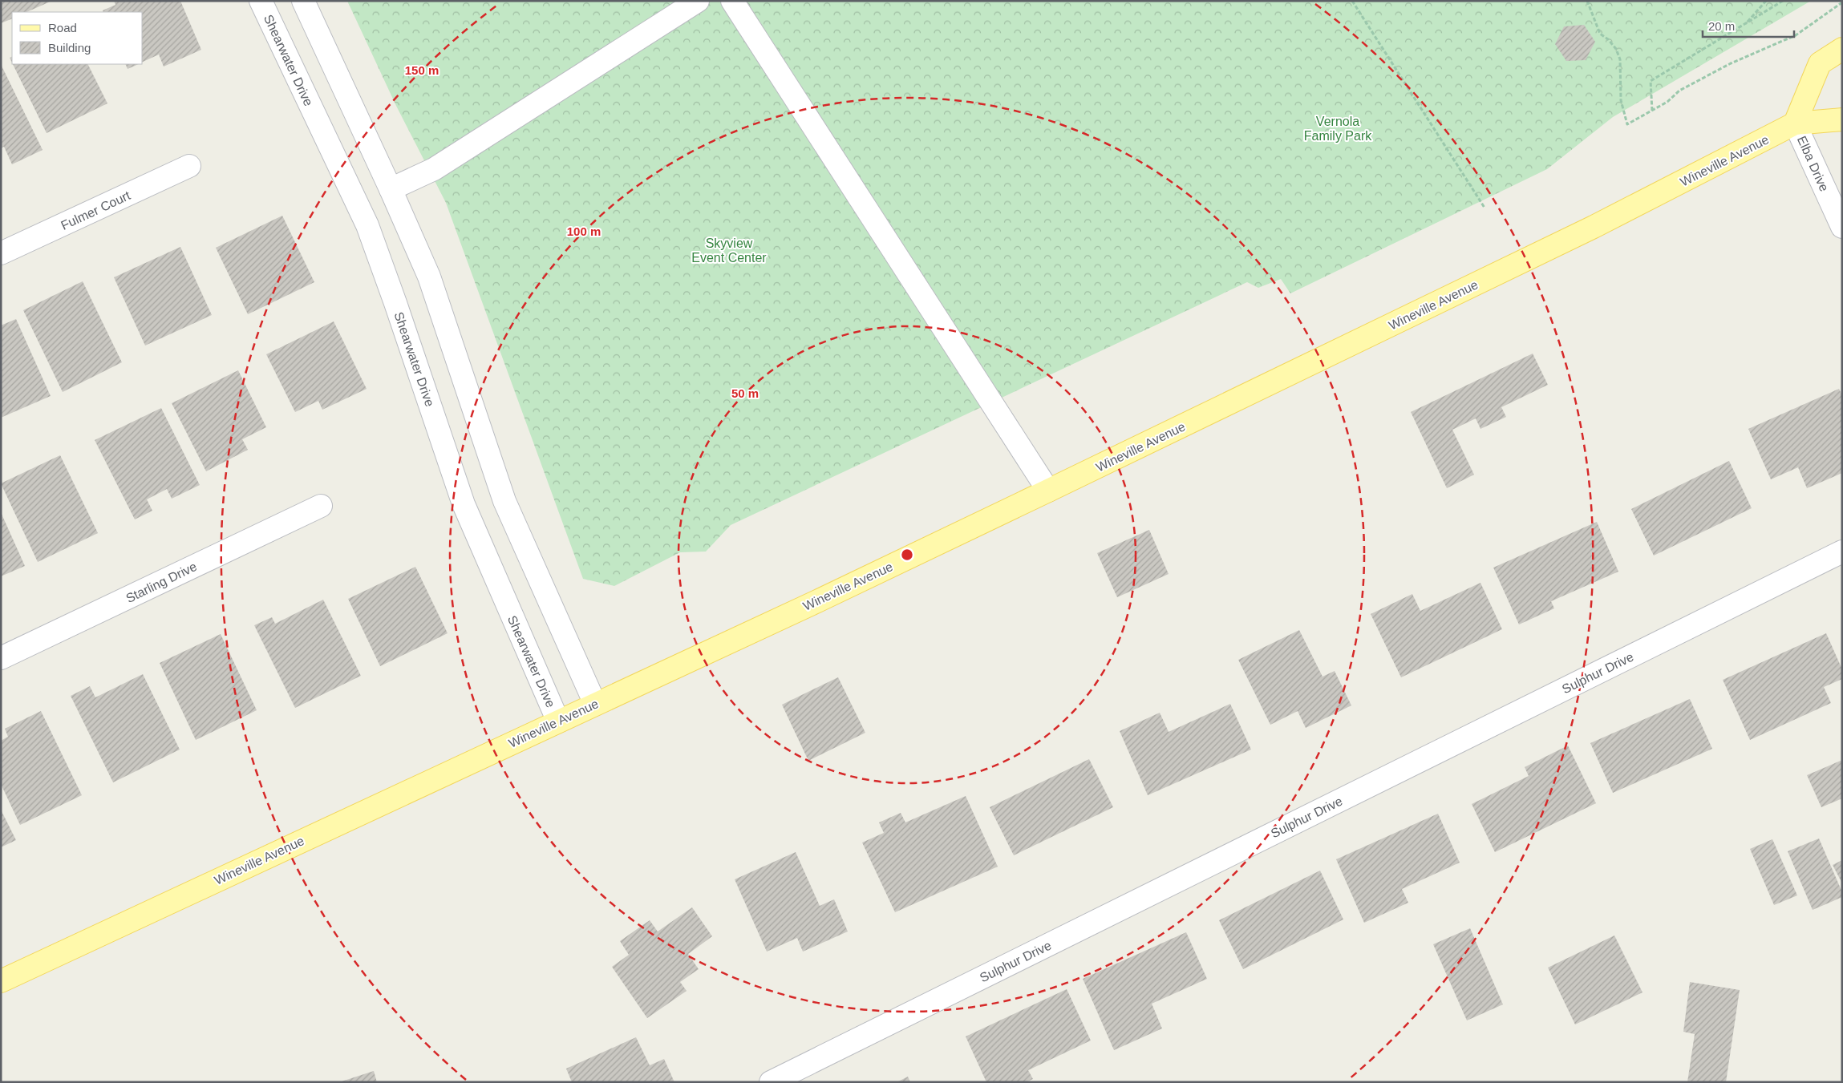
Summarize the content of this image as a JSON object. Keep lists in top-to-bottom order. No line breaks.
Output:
{"streets":{"main road":["Wineville Avenue"],"street":["Shearwater Drive","Elba Drive","Fulmer Court","Starling Drive","Sulphur Drive"]},"crossings":[["Shearwater Drive","Wineville Avenue"],["Wineville Avenue","Elba Drive"]],"parks":["Vernola Family Park","Skyview Event Center"],"legend":["Road","Building"],"scale_bar":"20 m","rings":["150 m","100 m","50 m"]}
